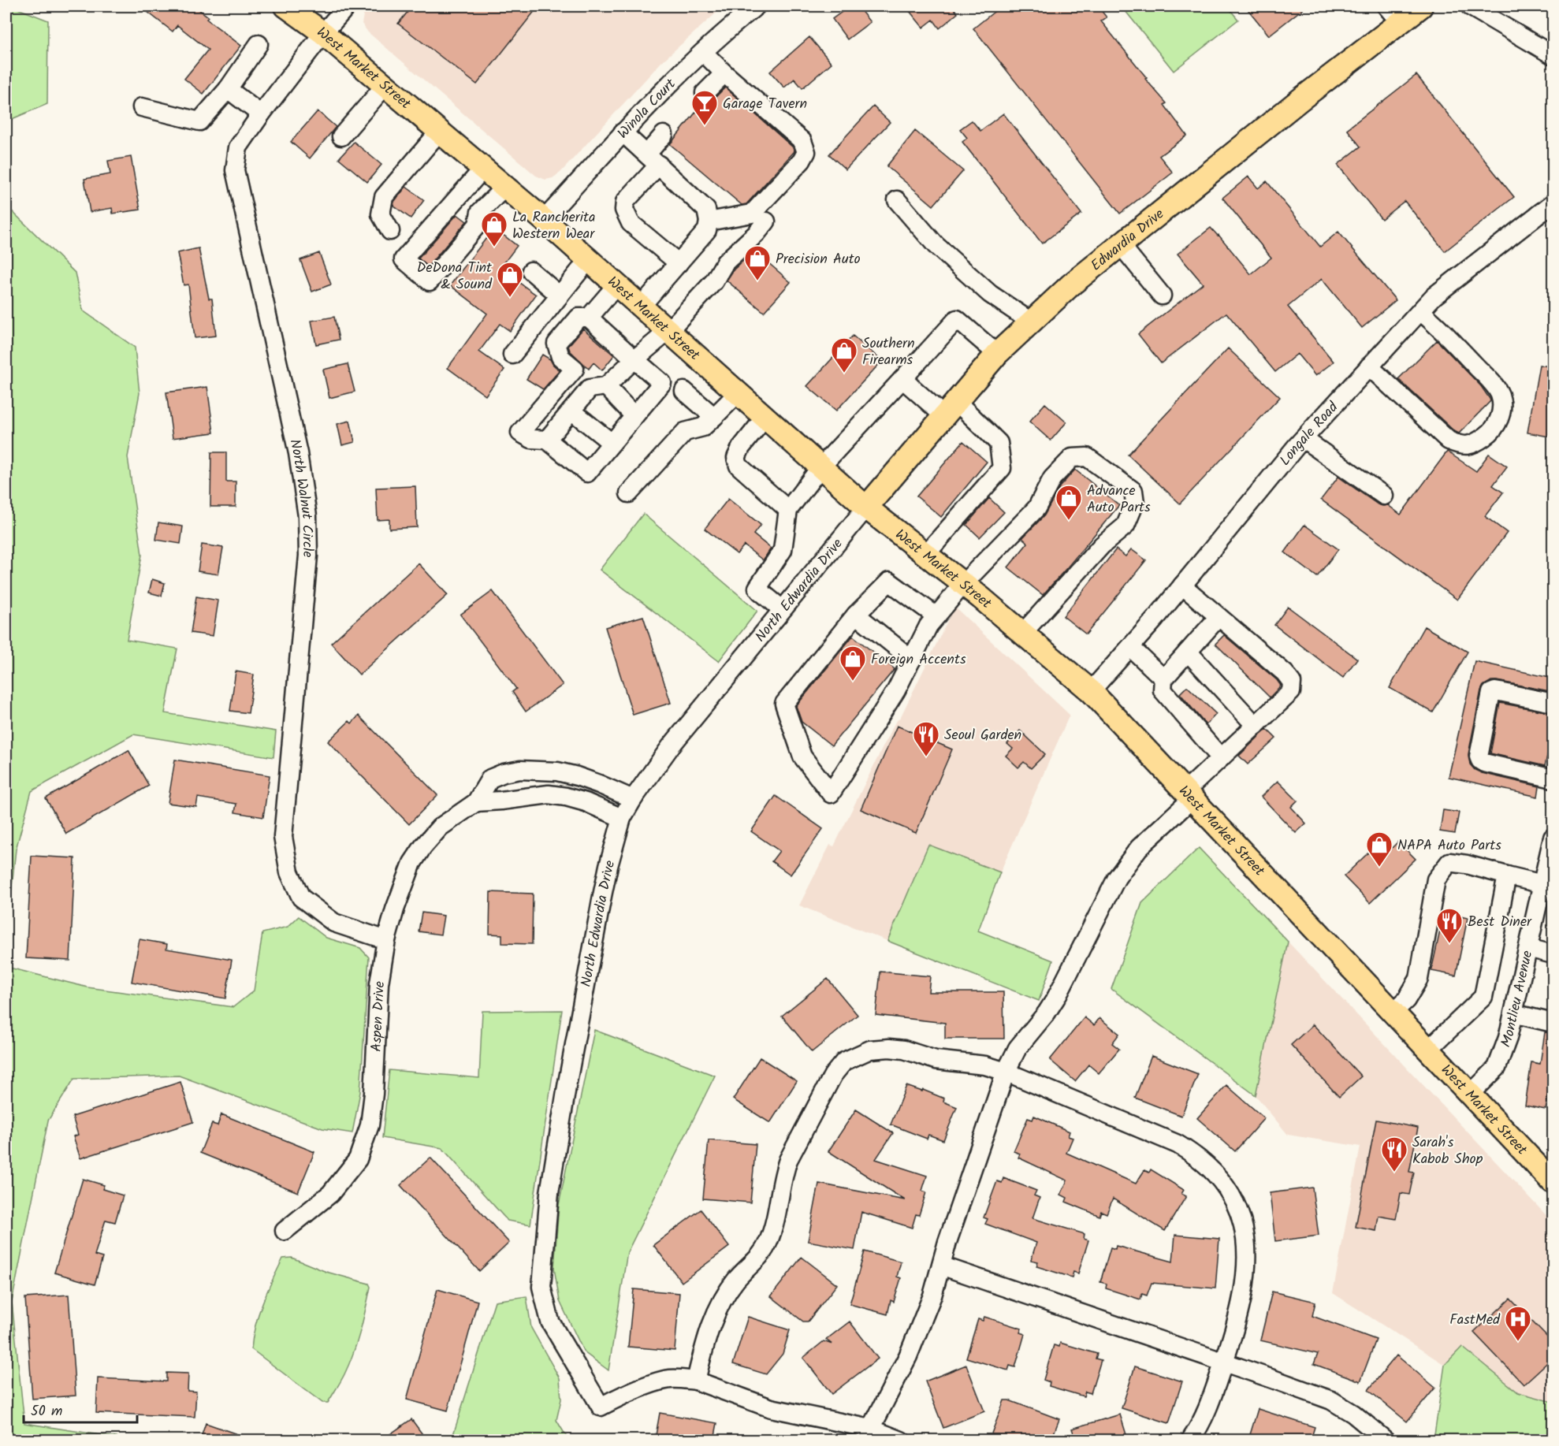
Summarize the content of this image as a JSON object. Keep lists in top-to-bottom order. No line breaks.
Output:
{"streets":{"main road":["West Market Street","Edwardia Drive"],"street":["Winola Court","Longale Road","North Walnut Circle","North Edwardia Drive","Montlieu Avenue","Aspen Drive"]},"crossings":[["West Market Street","Winola Court"],["West Market Street","Edwardia Drive"],["West Market Street","Longale Road"],["West Market Street","North Walnut Circle"],["West Market Street","North Edwardia Drive"],["West Market Street","Montlieu Avenue"],["Edwardia Drive","North Edwardia Drive"],["North Walnut Circle","Aspen Drive"],["North Edwardia Drive","Aspen Drive"]],"places":{"bar":["Garage Tavern"],"shop":["La Rancherita Western Wear","Precision Auto","DeDona Tint & Sound","Southern Firearms","Advance Auto Parts","Foreign Accents","NAPA Auto Parts"],"restaurant":["Seoul Garden","Best Diner","Sarah's Kabob Shop"],"hospital":["FastMed"]},"scale_bar":"50 m"}
